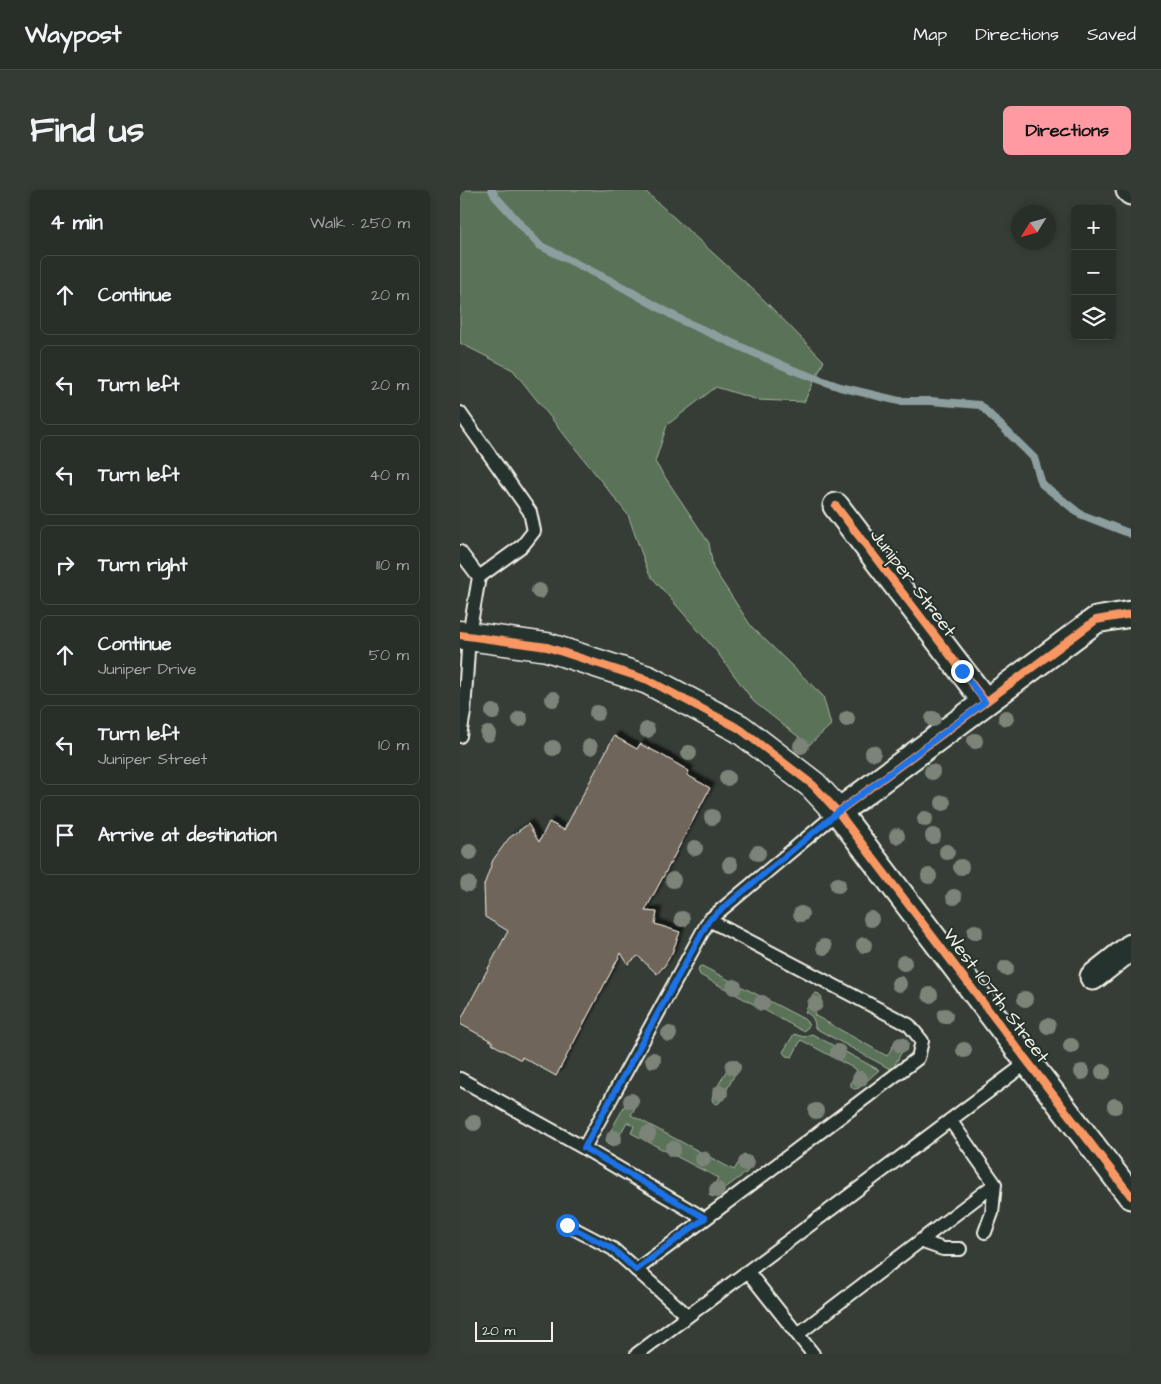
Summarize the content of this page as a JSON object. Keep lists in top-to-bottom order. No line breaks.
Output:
{"streets":{"street":["Juniper Street","West 107th Street"]},"scale_bar":"20 m","north":"bottom left","page":{"header":"Waypost","nav":["Map","Directions","Saved"],"title":"Find us","buttons":"Directions","heading":["4 min","Walk · 250 m"],"map_buttons":["+","−"],"list":[["Continue","20 m"],["Turn left","20 m"],["Turn left","40 m"],["Turn right","110 m"],["Continue","Juniper Drive","50 m"],["Turn left","Juniper Street","10 m"],"Arrive at destination"],"scale":"20 m"}}
